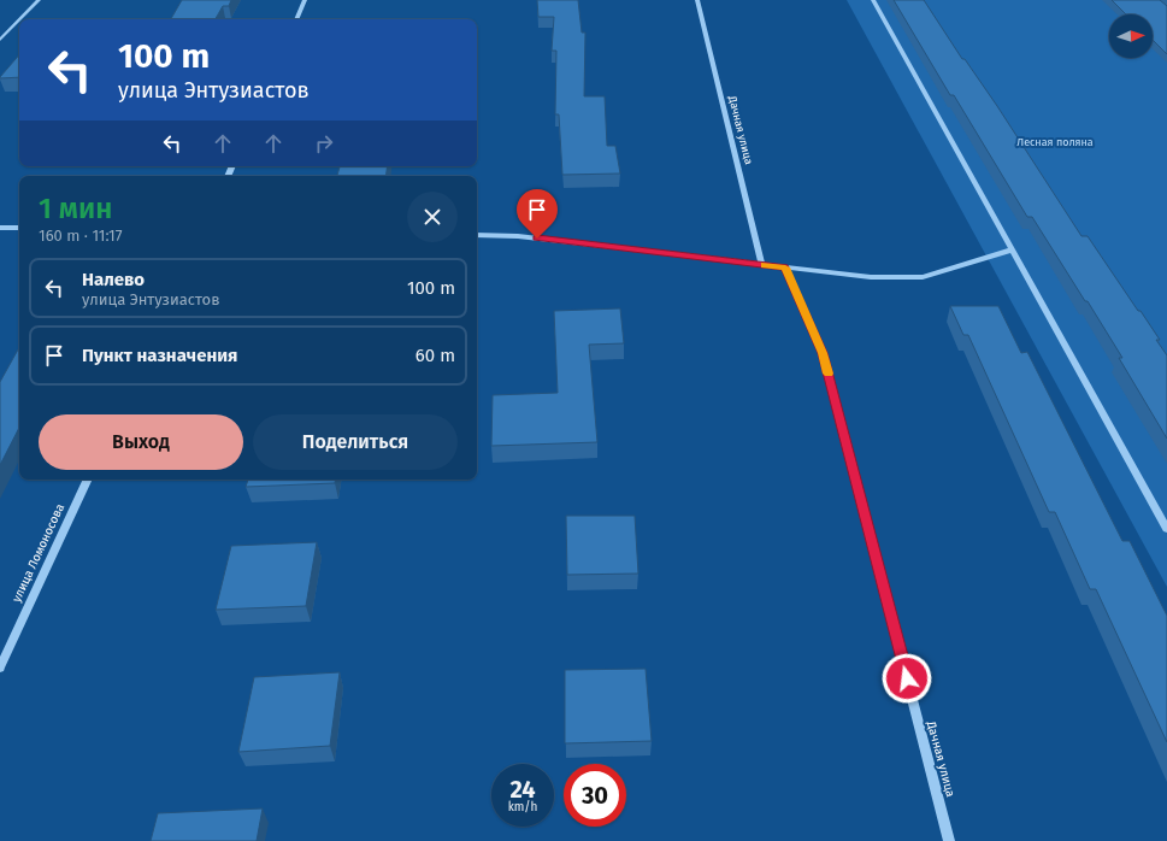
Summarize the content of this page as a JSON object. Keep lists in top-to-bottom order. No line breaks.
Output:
{"streets":{"street":["Дачная улица","улица Ломоносова"]},"parks":["Лесная поляна"],"north":"right","page":{"turn":["100 m","улица Энтузиастов"],"heading":["1 мин","160 m · 11:17"],"list":[{"name":"Налево","note":"улица Энтузиастов","value":"100 m"},{"name":"Пункт назначения","value":"60 m"}],"buttons":["Выход","Поделиться"],"speed":"24 km/h","limit":"30"}}
